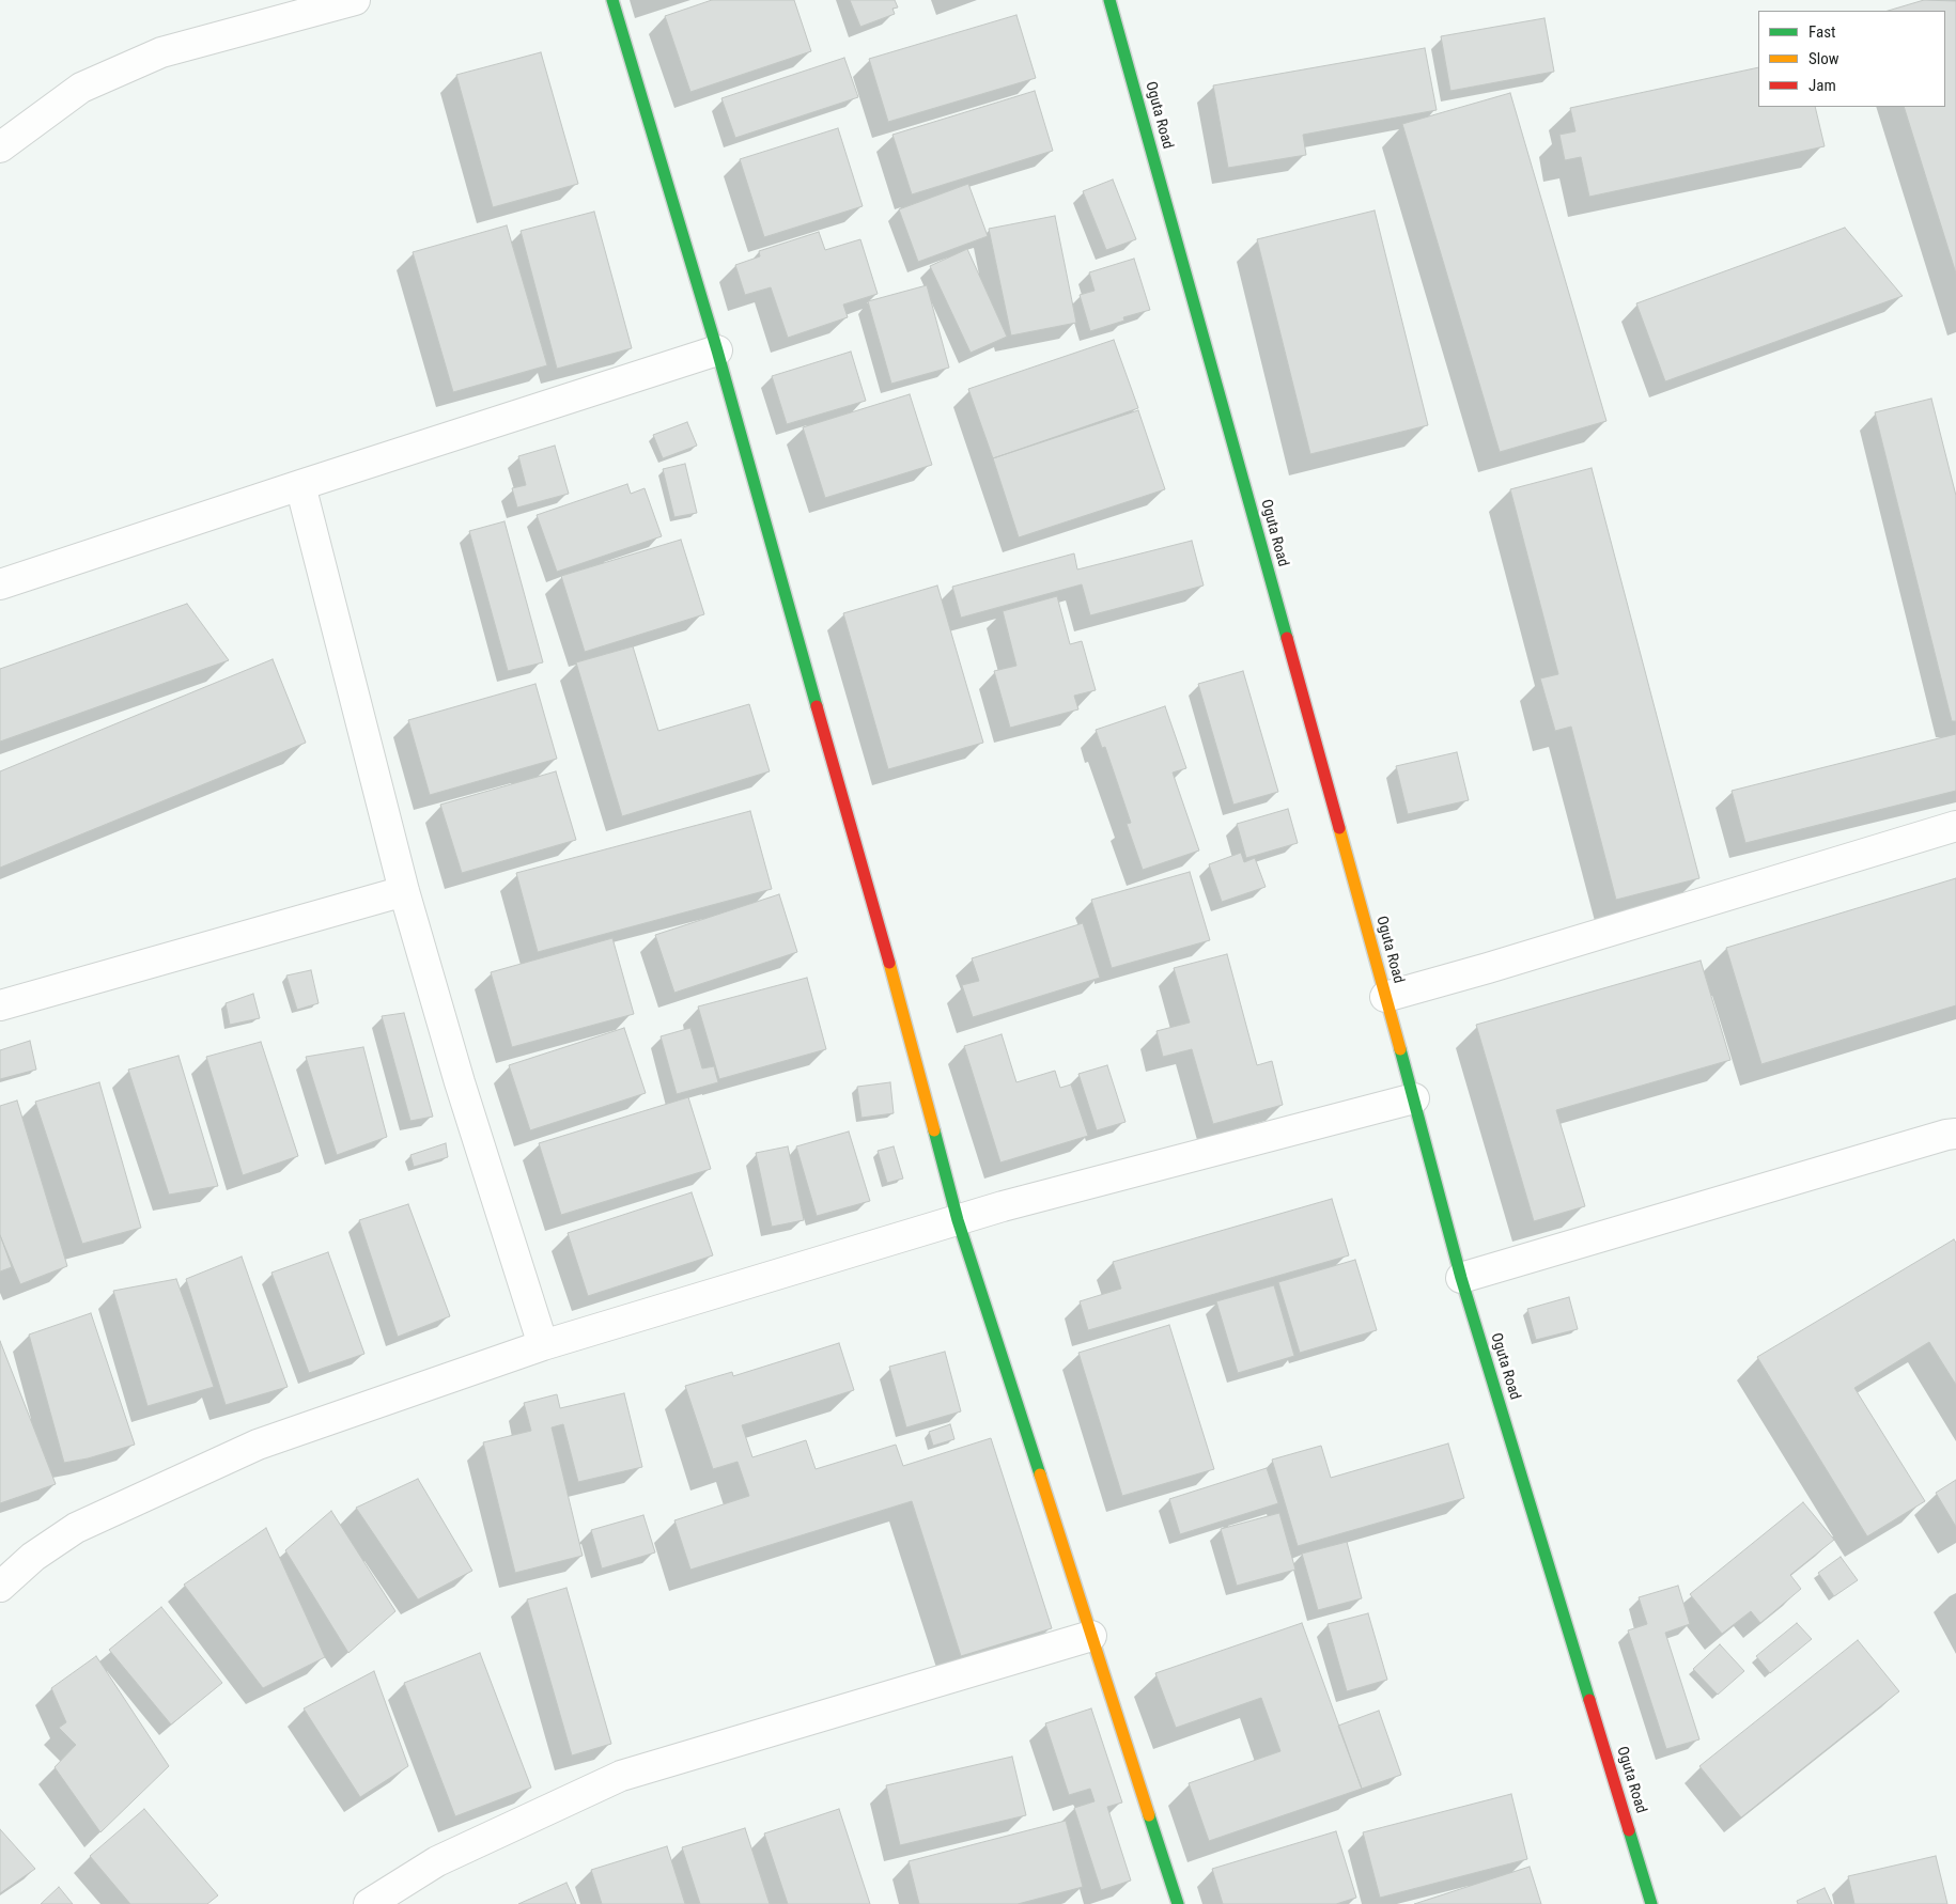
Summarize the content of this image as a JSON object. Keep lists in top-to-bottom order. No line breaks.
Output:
{"streets":{"street":["Oguta Road"]},"legend":["Fast","Slow","Jam"]}
